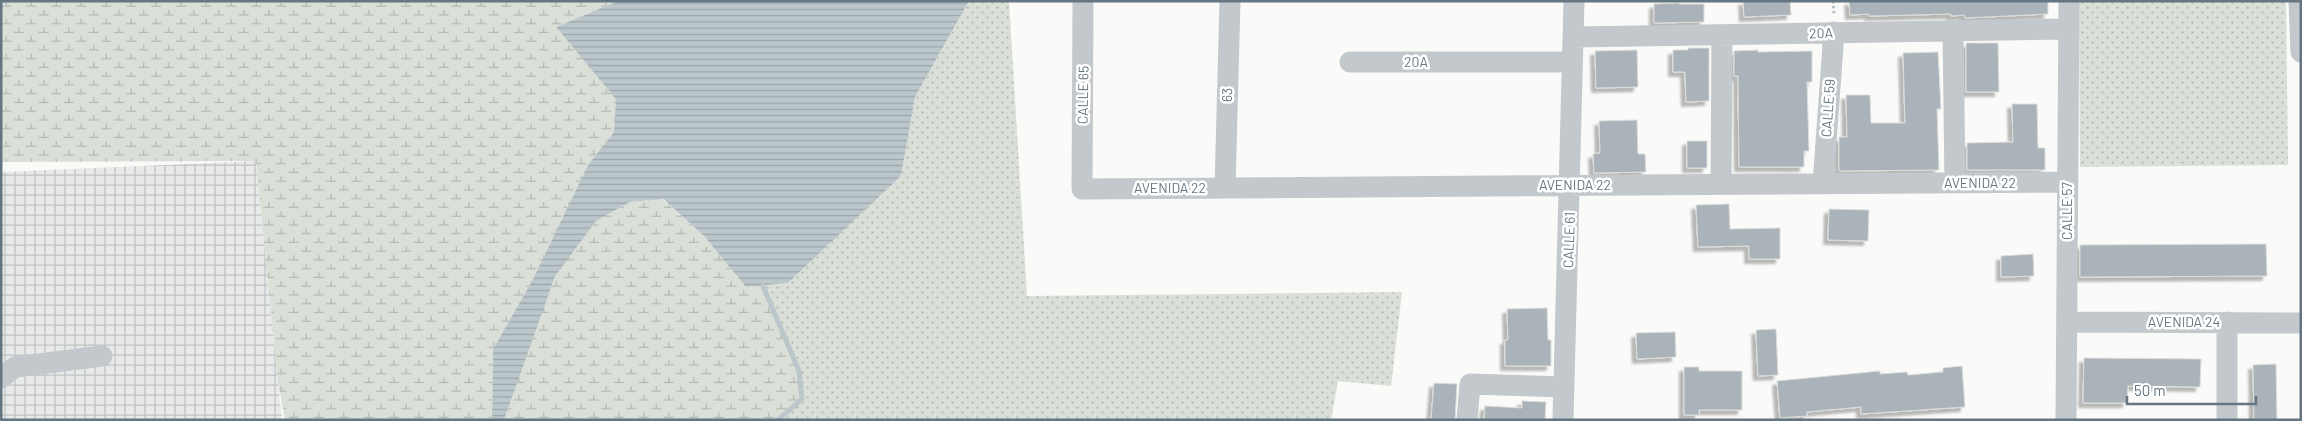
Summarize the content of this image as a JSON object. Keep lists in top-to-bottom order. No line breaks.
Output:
{"streets":{"street":["20A","CALLE 65","63","CALLE 59","AVENIDA 22","CALLE 57","CALLE 61","AVENIDA 24"]},"crossings":[["20A","CALLE 59"],["20A","CALLE 57"],["20A","CALLE 61"],["CALLE 65","AVENIDA 22"],["63","AVENIDA 22"],["CALLE 59","AVENIDA 22"],["AVENIDA 22","CALLE 57"],["AVENIDA 22","CALLE 61"],["CALLE 57","AVENIDA 24"]],"scale_bar":"50 m"}
